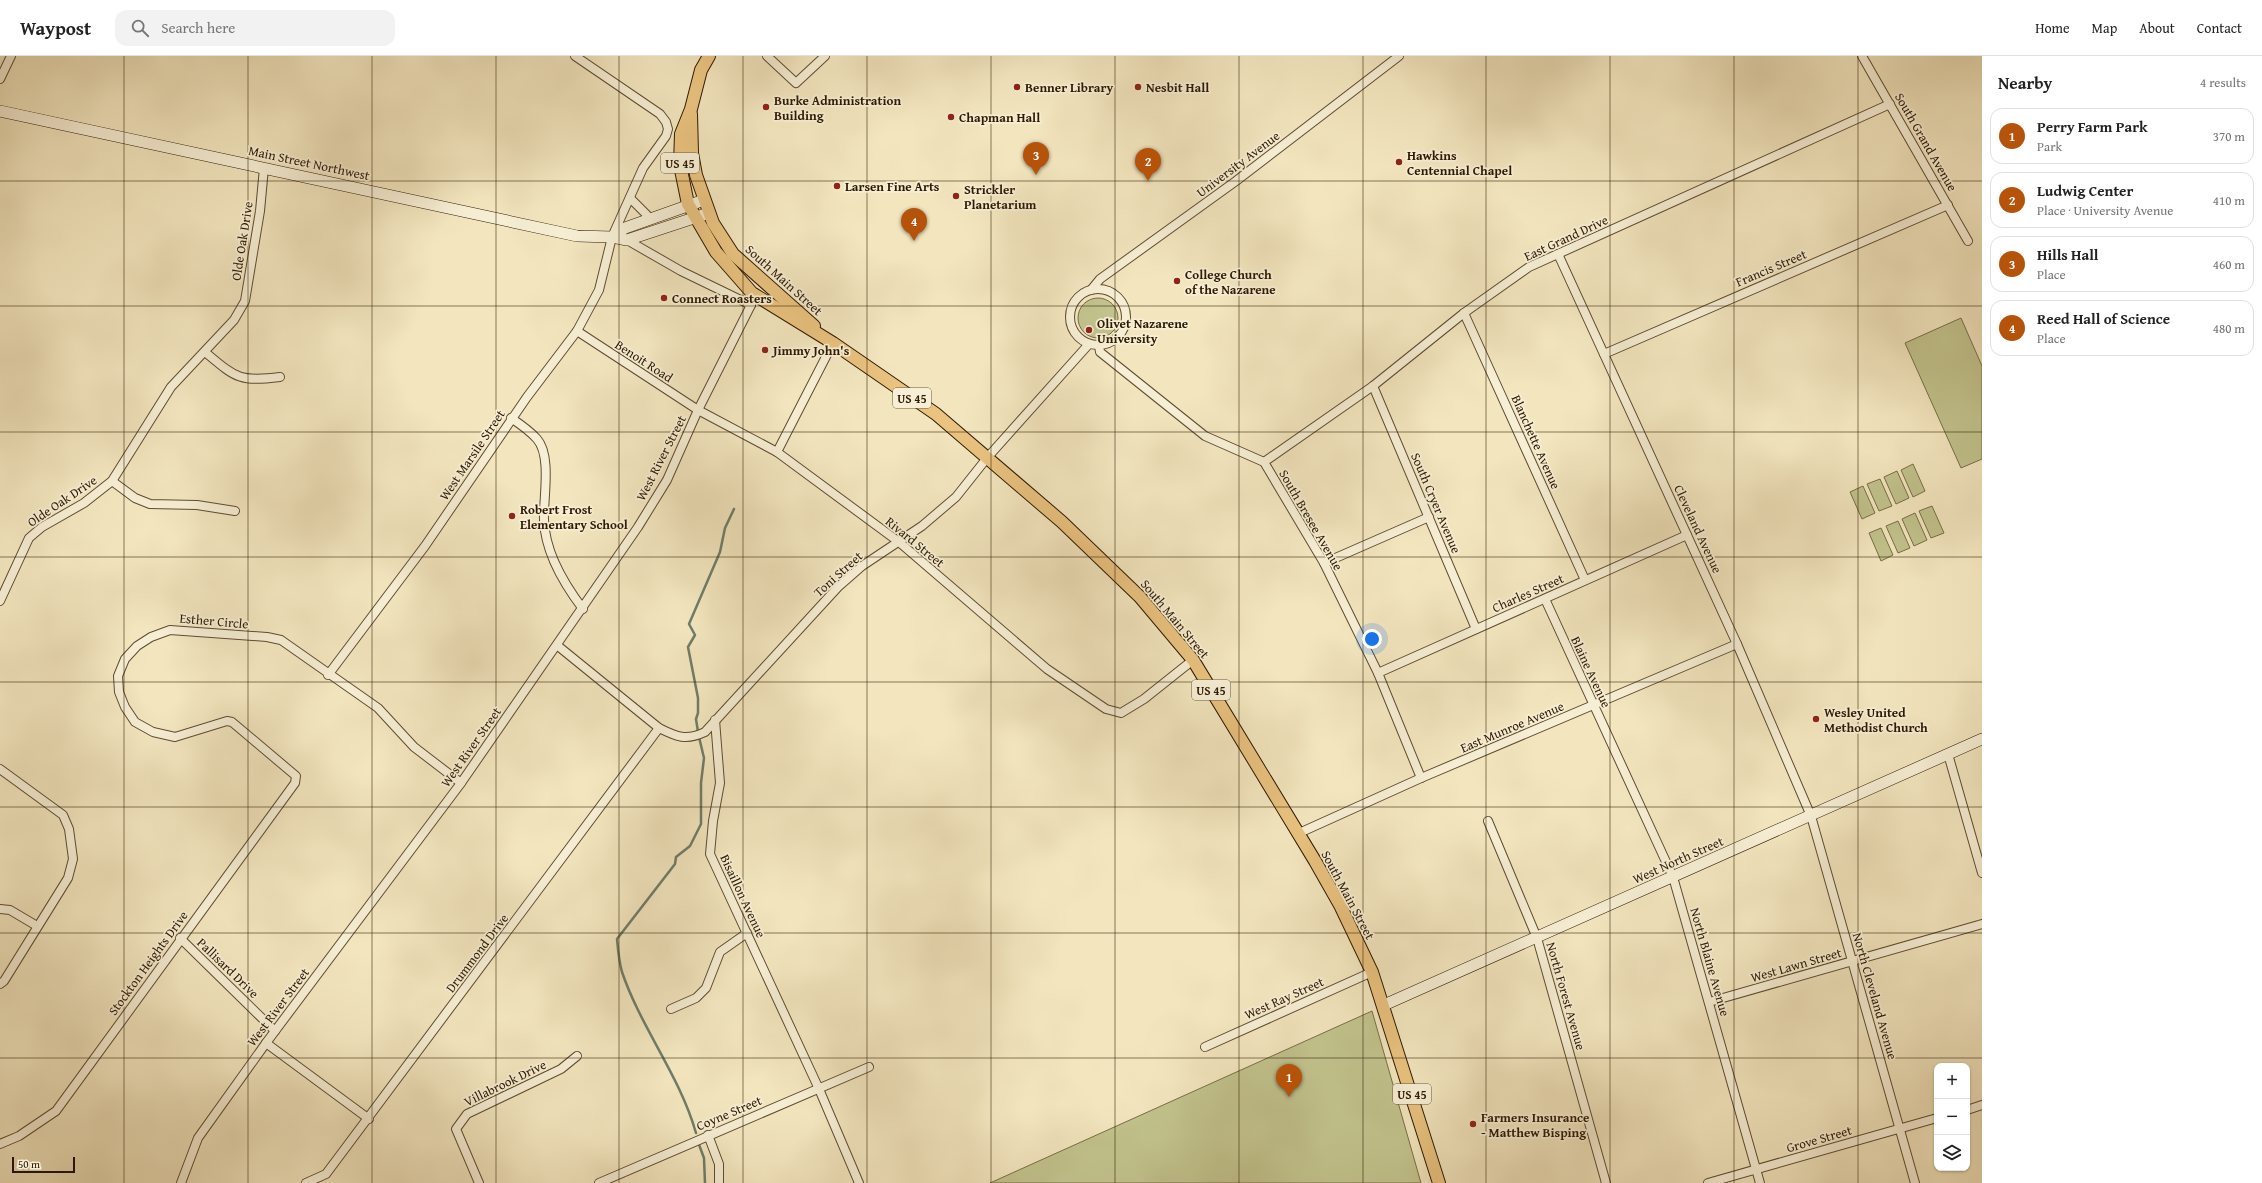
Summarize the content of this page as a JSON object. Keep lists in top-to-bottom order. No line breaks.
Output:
{"streets":{"main road":["Main Street Northwest","US 45","South Main Street","West North Street"],"street":["South Grand Avenue","University Avenue","East Grand Drive","Olde Oak Drive","Francis Street","Benoit Road","Blanchette Avenue","West Marsile Street","West River Street","South Cryer Avenue","South Bresee Avenue","Cleveland Avenue","Rivard Street","Toni Street","Charles Street","Esther Circle","Blaine Avenue","East Munroe Avenue","Bisaillon Avenue","Drummond Drive","North Blaine Avenue","Stockton Heights Drive","West Lawn Street","Pallisard Drive","North Forest Avenue","North Cleveland Avenue","West Ray Street","Villabrook Drive","Coyne Street","Grove Street"]},"crossings":[["South Grand Avenue","East Grand Drive"],["South Grand Avenue","Francis Street"],["Main Street Northwest","US 45"],["Main Street Northwest","Olde Oak Drive"],["Main Street Northwest","South Main Street"],["Main Street Northwest","West Marsile Street"],["US 45","South Main Street"],["US 45","West North Street"],["University Avenue","South Bresee Avenue"],["East Grand Drive","Blanchette Avenue"],["East Grand Drive","South Cryer Avenue"],["East Grand Drive","South Bresee Avenue"],["East Grand Drive","Cleveland Avenue"],["Francis Street","Cleveland Avenue"],["South Main Street","West River Street"],["South Main Street","Rivard Street"],["South Main Street","Toni Street"],["South Main Street","East Munroe Avenue"],["South Main Street","West North Street"],["South Main Street","West Ray Street"],["Benoit Road","West Marsile Street"],["Benoit Road","West River Street"],["Benoit Road","Rivard Street"],["Blanchette Avenue","Charles Street"],["West Marsile Street","Esther Circle"],["West River Street","Rivard Street"],["West River Street","Pallisard Drive"],["South Cryer Avenue","Charles Street"],["South Bresee Avenue","Charles Street"],["South Bresee Avenue","East Munroe Avenue"],["Cleveland Avenue","Charles Street"],["Cleveland Avenue","East Munroe Avenue"],["Cleveland Avenue","West North Street"],["Cleveland Avenue","North Cleveland Avenue"],["Rivard Street","Toni Street"],["Toni Street","Bisaillon Avenue"],["Charles Street","Blaine Avenue"],["Esther Circle","Stockton Heights Drive"],["Blaine Avenue","East Munroe Avenue"],["Blaine Avenue","North Blaine Avenue"],["West North Street","North Blaine Avenue"],["West North Street","North Forest Avenue"],["West North Street","North Cleveland Avenue"],["Bisaillon Avenue","Coyne Street"],["North Blaine Avenue","West Lawn Street"],["North Blaine Avenue","Grove Street"],["Stockton Heights Drive","Pallisard Drive"],["West Lawn Street","North Cleveland Avenue"],["North Cleveland Avenue","Grove Street"]],"places":["Benner Library","Nesbit Hall","Burke Administration Building","Chapman Hall","Hawkins Centennial Chapel","Larsen Fine Arts","Strickler Planetarium","College Church of the Nazarene","Connect Roasters","Olivet Nazarene University","Jimmy John's","Robert Frost Elementary School","Wesley United Methodist Church","Farmers Insurance - Matthew Bisping"],"scale_bar":"50 m","page":{"header":"Waypost","search":"Search here","nav":["Home","Map","About","Contact"],"heading":["Nearby","4 results"],"list":[{"mark":"1","name":"Perry Farm Park","note":"Park","value":"370 m"},{"mark":"2","name":"Ludwig Center","note":"Place · University Avenue","value":"410 m"},{"mark":"3","name":"Hills Hall","note":"Place","value":"460 m"},{"mark":"4","name":"Reed Hall of Science","note":"Place","value":"480 m"}],"pins":["3","2","4","1"],"map_buttons":["+","−"],"scale":"50 m"}}
